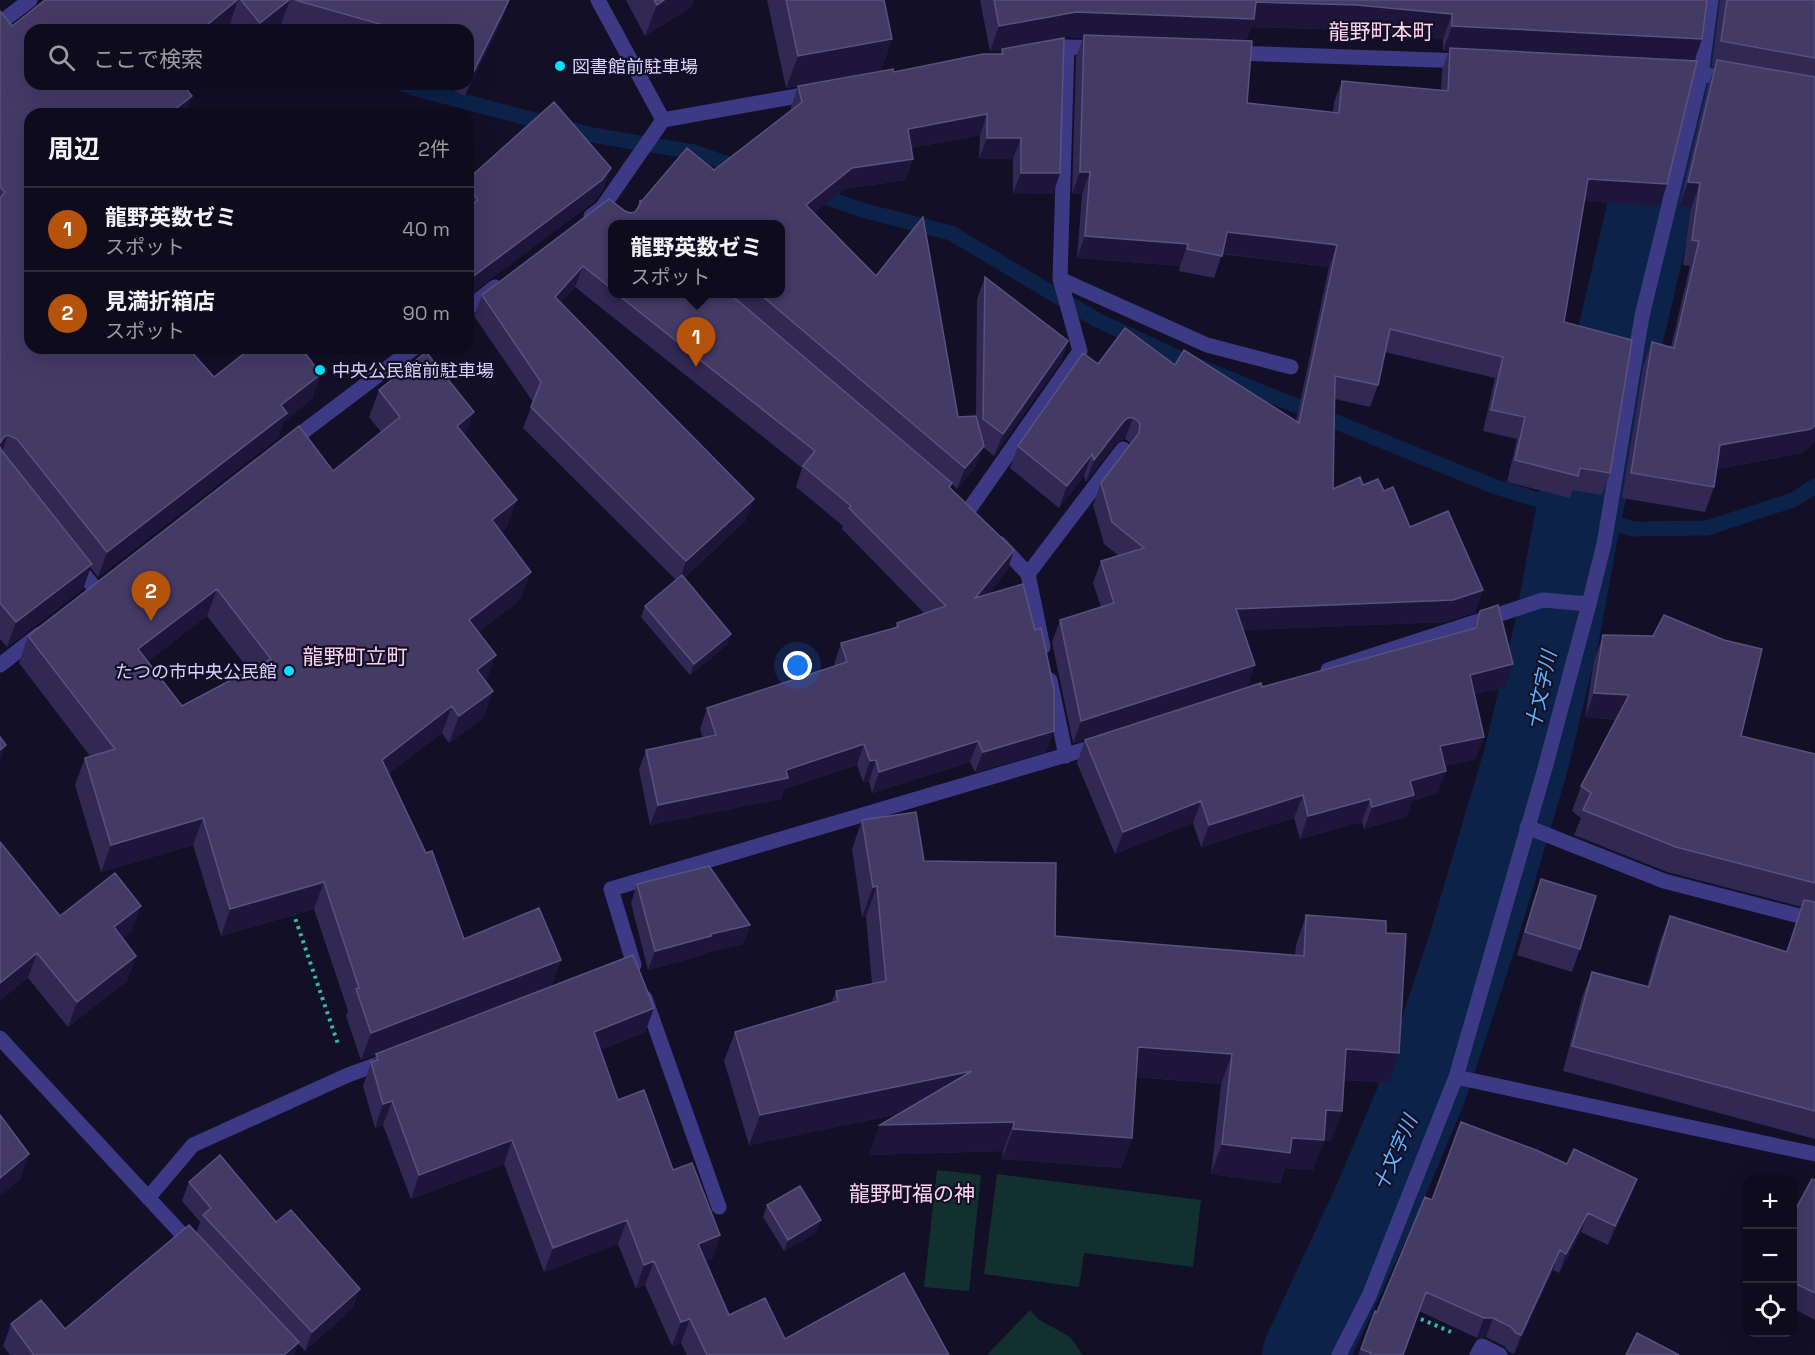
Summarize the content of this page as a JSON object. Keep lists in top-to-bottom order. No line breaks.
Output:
{"districts":["龍野町本町","龍野町立町","龍野町福の神"],"water":["十文字川"],"places":["図書館前駐車場","中央公民館前駐車場","たつの市中央公民館"],"page":{"search":"ここで検索","heading":["周辺","2件"],"list":[{"mark":"1","name":"龍野英数ゼミ","note":"スポット","value":"40 m"},{"mark":"2","name":"見満折箱店","note":"スポット","value":"90 m"}],"popup":["龍野英数ゼミ","スポット"],"pins":["1","2"],"map_buttons":["+","−"]}}
